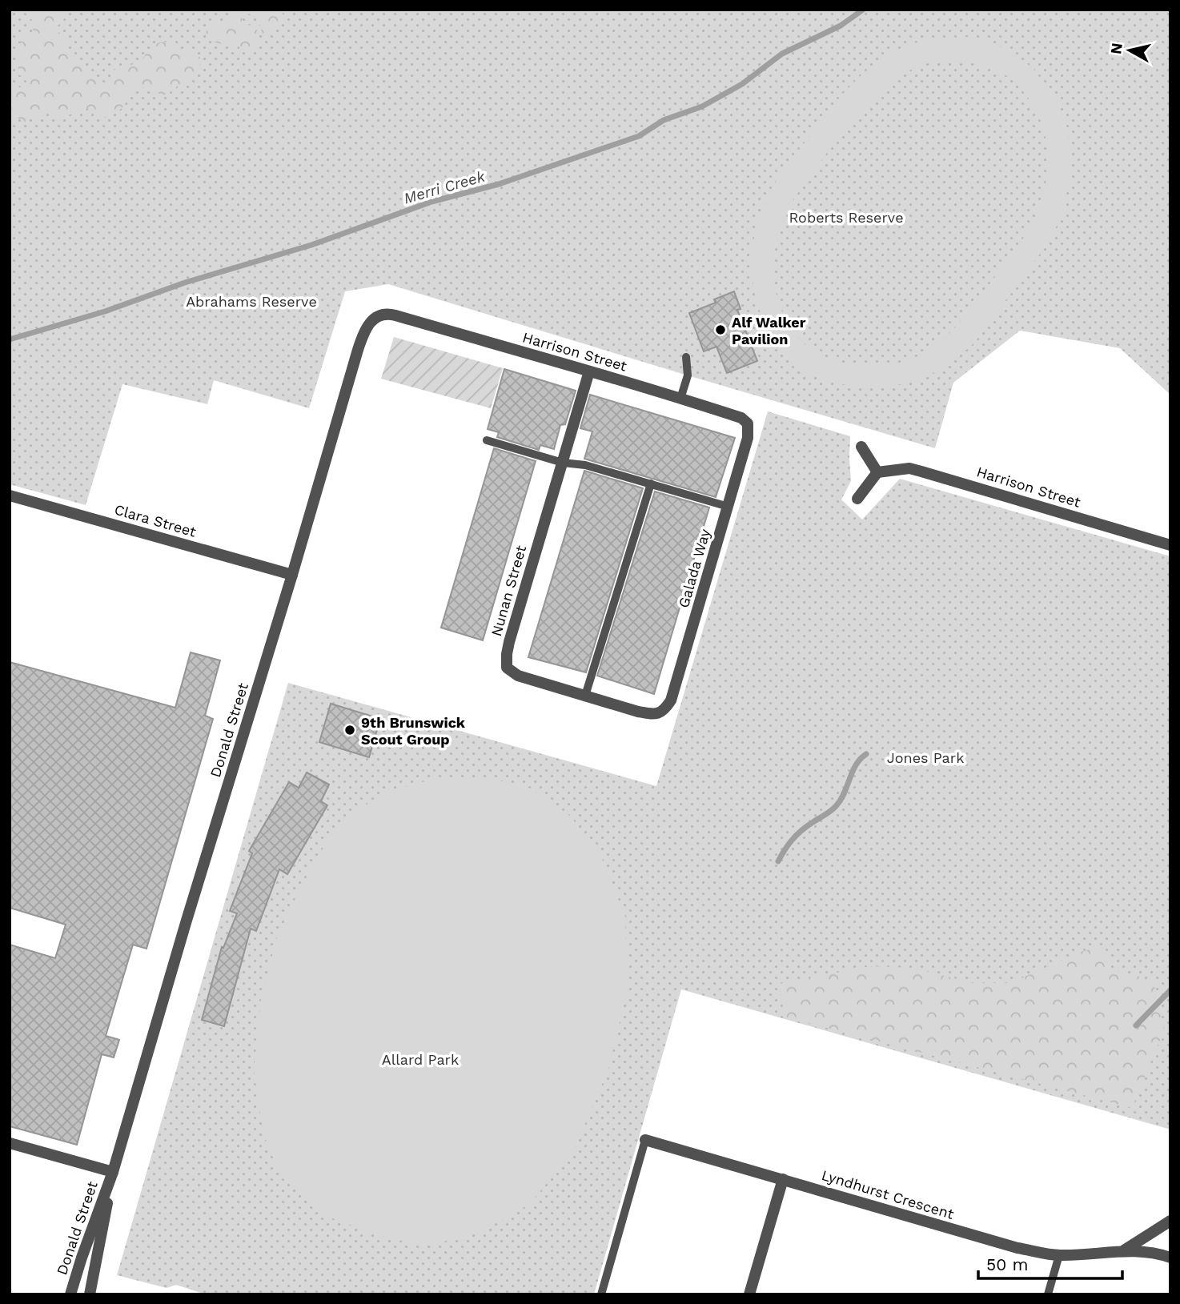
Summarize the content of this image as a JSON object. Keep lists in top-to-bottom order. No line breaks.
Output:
{"streets":{"street":["Harrison Street","Clara Street","Galada Way","Nunan Street","Donald Street","Lyndhurst Crescent"]},"crossings":[["Harrison Street","Galada Way"],["Harrison Street","Nunan Street"],["Harrison Street","Donald Street"],["Clara Street","Donald Street"],["Galada Way","Nunan Street"]],"water":["Merri Creek"],"parks":["Roberts Reserve","Abrahams Reserve","Jones Park","Allard Park"],"places":["Alf Walker Pavilion","9th Brunswick Scout Group"],"scale_bar":"50 m","north":"left"}
